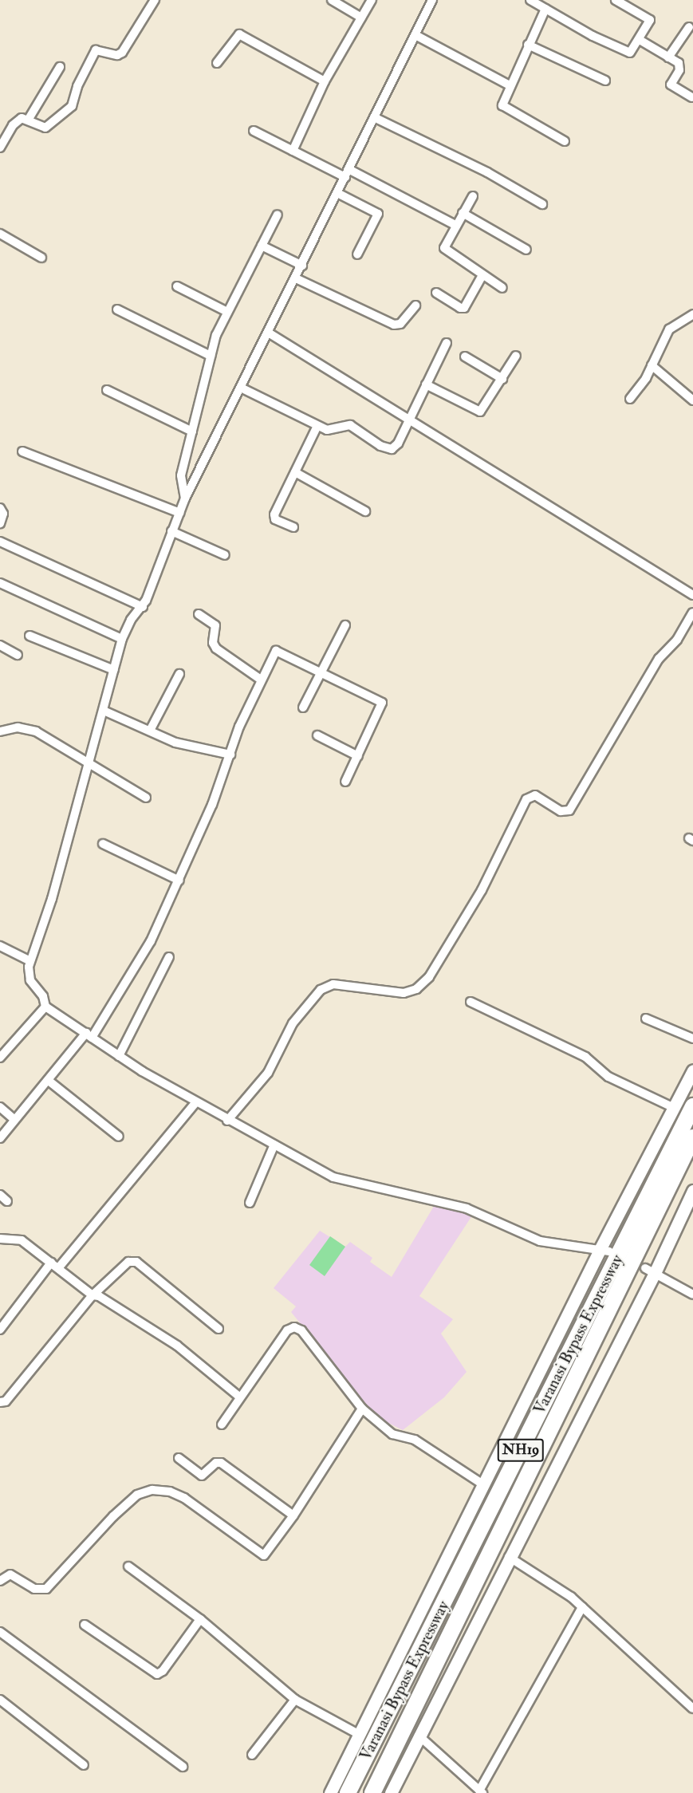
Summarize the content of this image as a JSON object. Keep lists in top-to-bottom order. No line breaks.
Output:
{"streets":{"highway":["Varanasi Bypass Expressway","NH19"]}}
